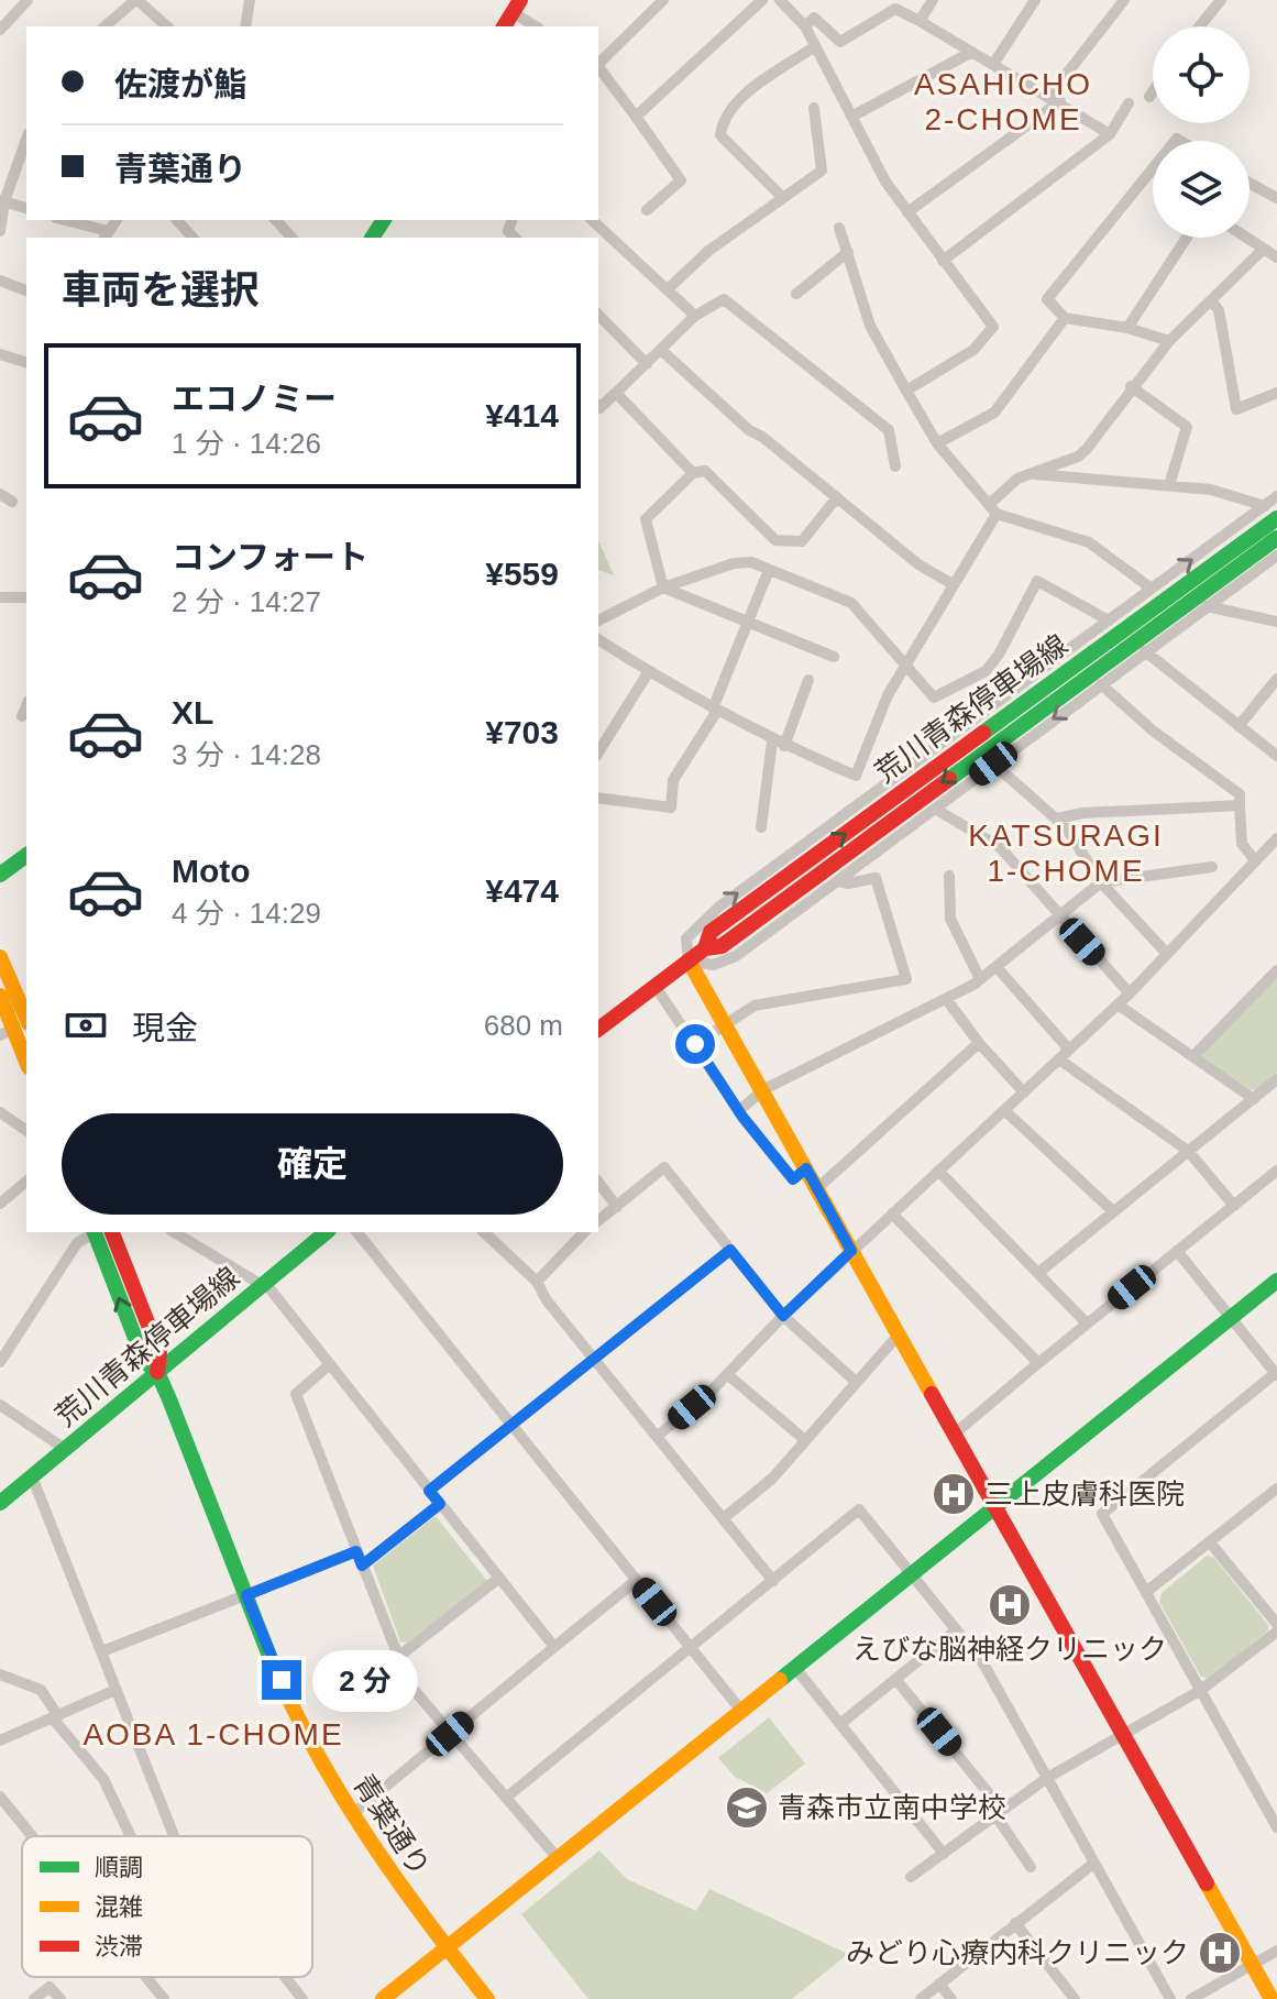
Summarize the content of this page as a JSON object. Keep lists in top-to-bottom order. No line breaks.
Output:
{"streets":{"street":["荒川青森停車場線","青葉通り"]},"crossings":[["荒川青森停車場線","青葉通り"]],"districts":["ASAHICHO 2-CHOME","KATSURAGI 1-CHOME","AOBA 1-CHOME"],"places":{"hospital":["三上皮膚科医院","えびな脳神経クリニック","みどり心療内科クリニック"],"school or university":["青森市立南中学校"]},"legend":["順調","混雑","渋滞"],"page":{"banner":["佐渡が鮨","青葉通り"],"heading":"車両を選択","list":[{"name":"エコノミー","note":"1 分 · 14:26","value":"¥414"},{"name":"コンフォート","note":"2 分 · 14:27","value":"¥559"},{"name":"XL","note":"3 分 · 14:28","value":"¥703"},{"name":"Moto","note":"4 分 · 14:29","value":"¥474"}],"pay":["現金","680 m"],"buttons":"確定","bubble":"2 分"}}
